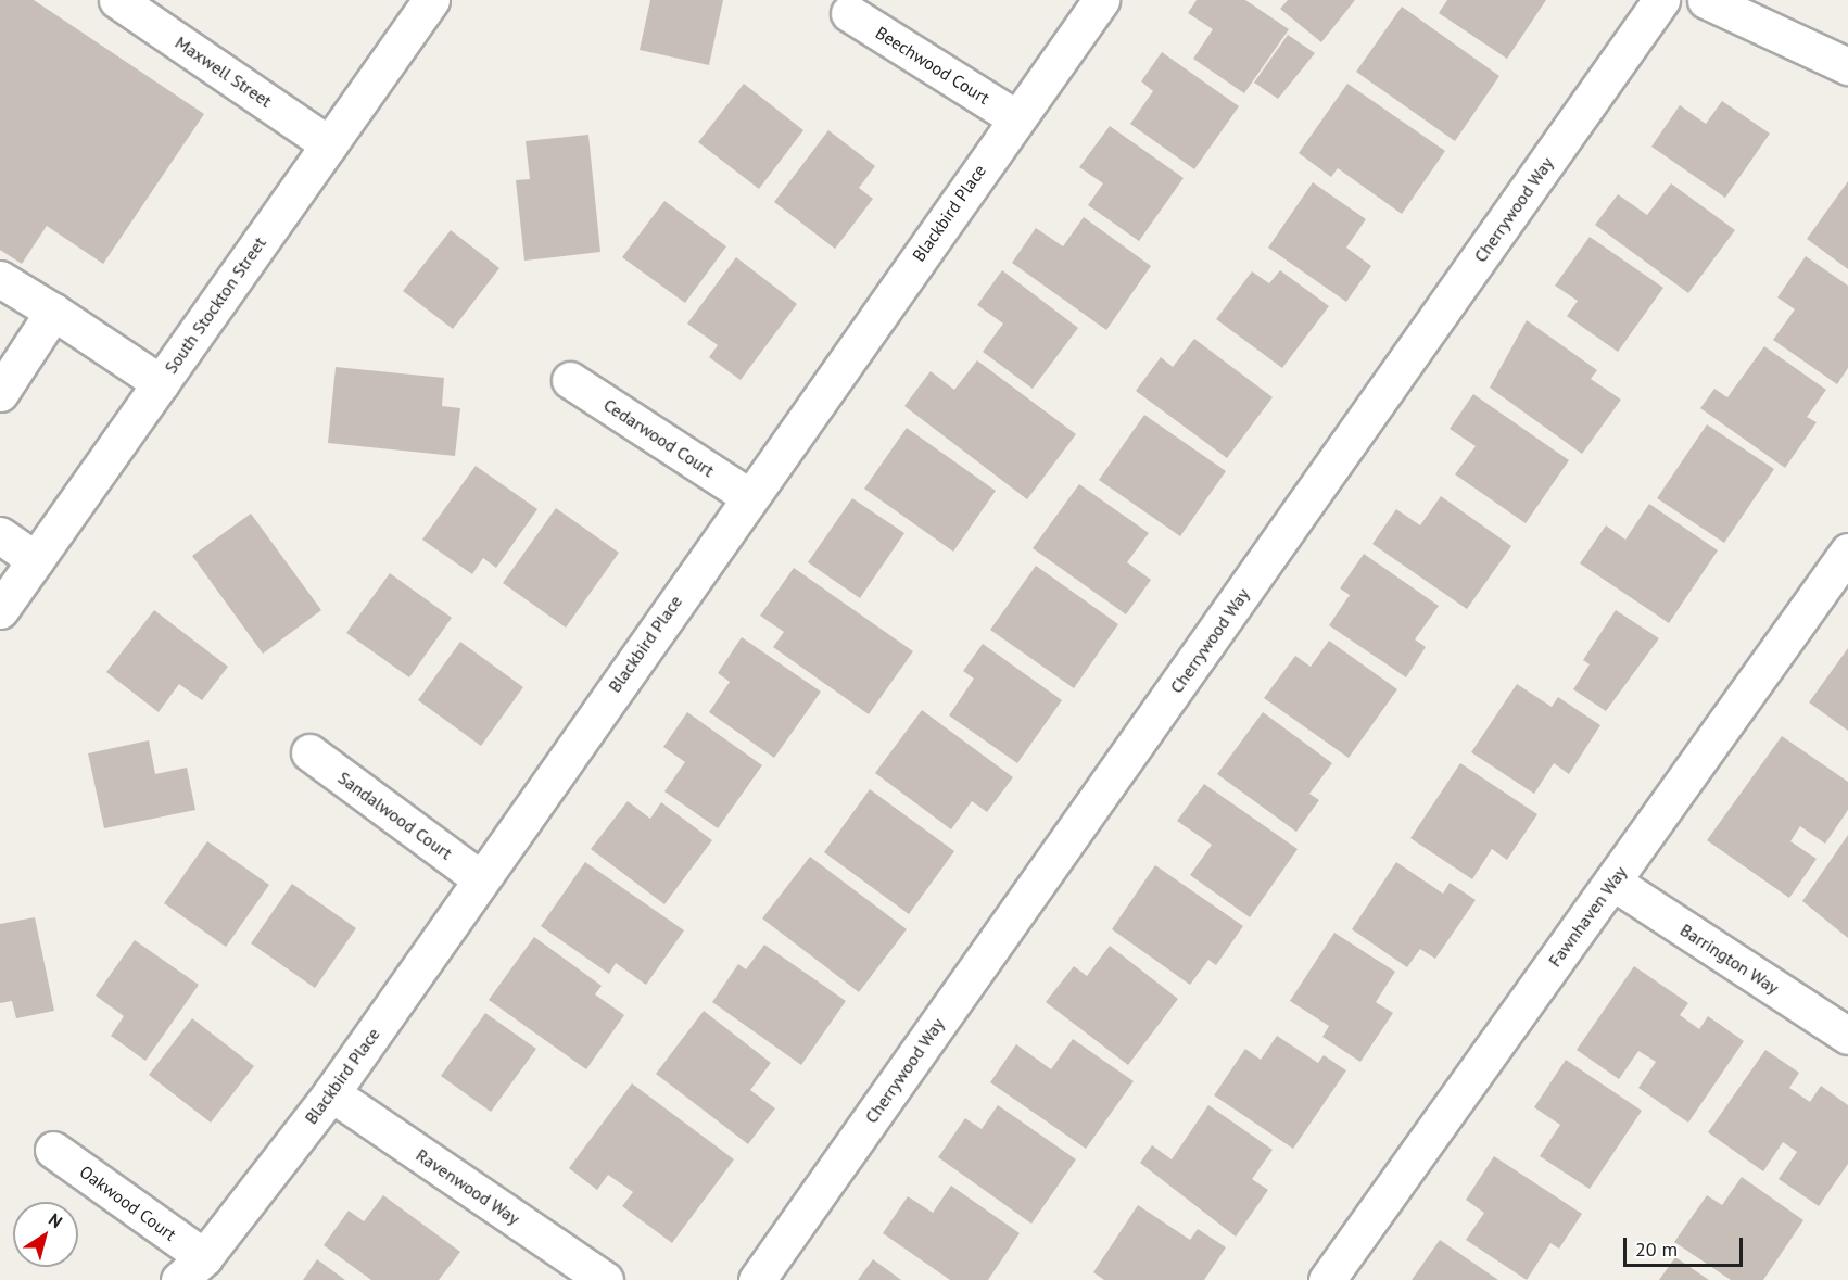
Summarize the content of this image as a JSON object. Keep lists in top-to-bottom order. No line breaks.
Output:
{"streets":{"street":["Beechwood Court","Maxwell Street","Cherrywood Way","Blackbird Place","South Stockton Street","Cedarwood Court","Sandalwood Court","Fawnhaven Way","Barrington Way","Ravenwood Way","Oakwood Court"]},"crossings":[["Beechwood Court","Blackbird Place"],["Maxwell Street","South Stockton Street"],["Blackbird Place","Cedarwood Court"],["Blackbird Place","Sandalwood Court"],["Blackbird Place","Ravenwood Way"],["Blackbird Place","Oakwood Court"],["Fawnhaven Way","Barrington Way"]],"scale_bar":"20 m","north":"top right"}
